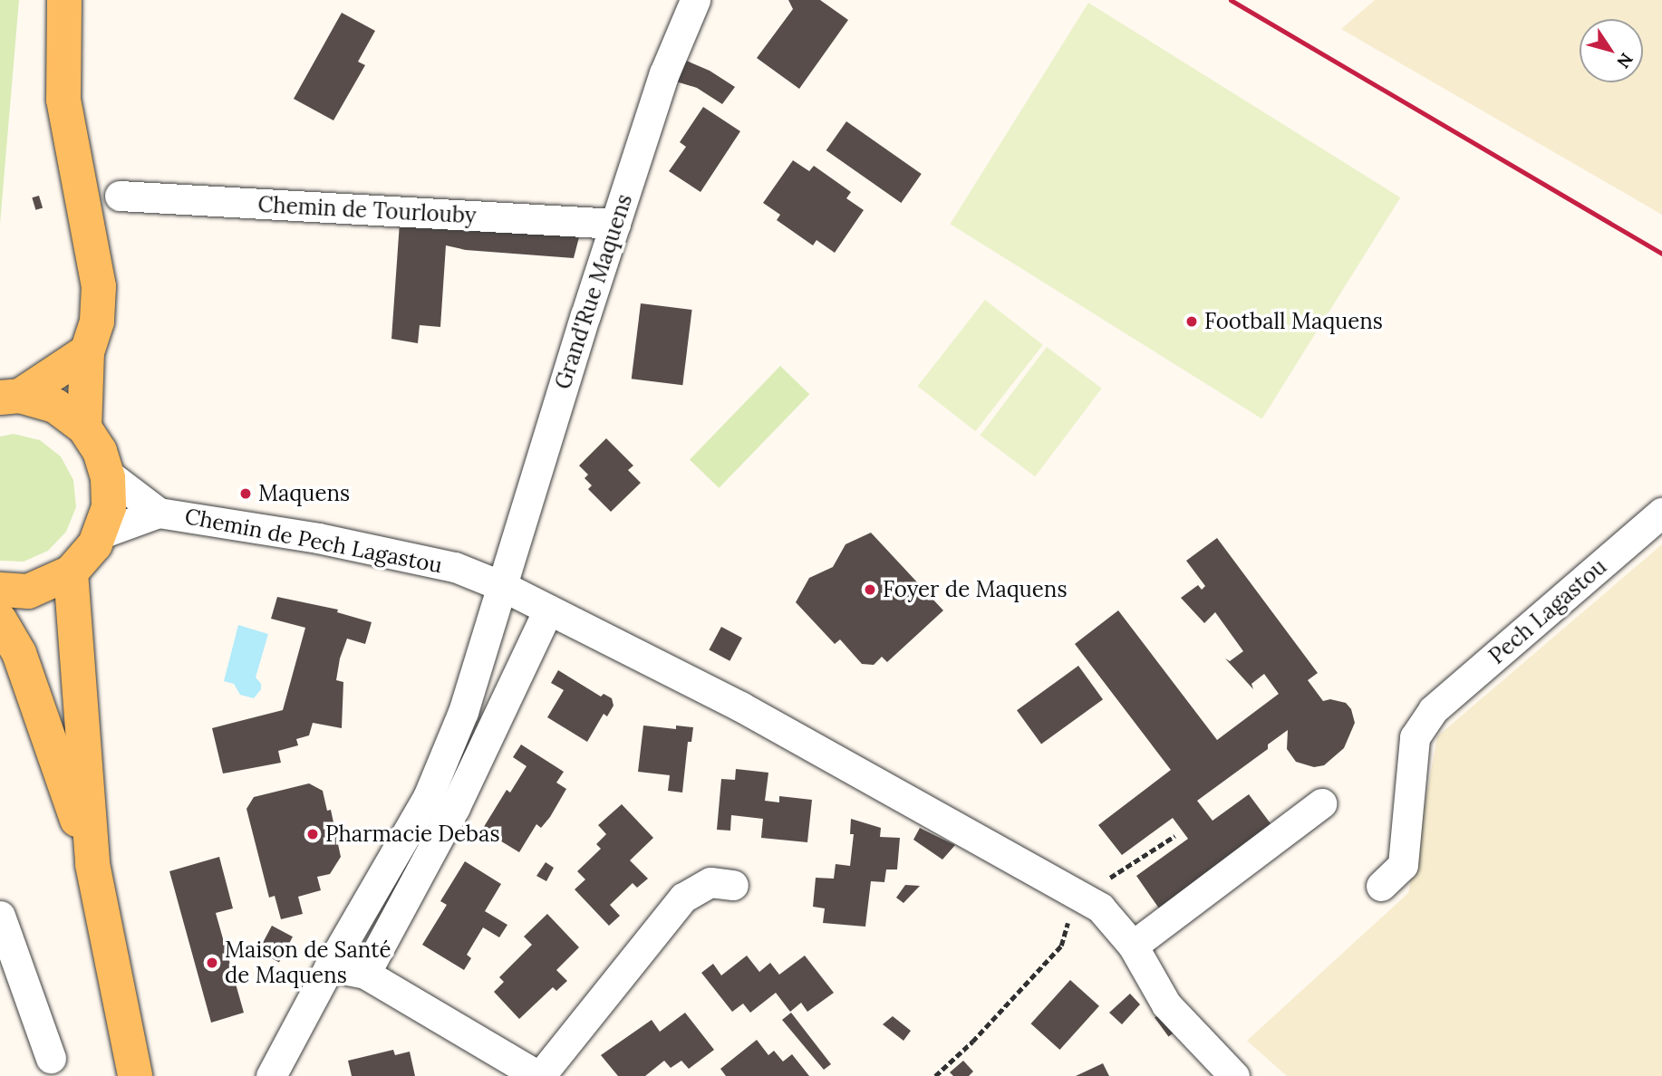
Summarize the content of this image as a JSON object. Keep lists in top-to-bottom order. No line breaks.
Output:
{"streets":{"street":["Chemin de Tourlouby","Grand'Rue Maquens","Chemin de Pech Lagastou","Pech Lagastou"]},"crossings":[["Chemin de Tourlouby","Grand'Rue Maquens"],["Grand'Rue Maquens","Chemin de Pech Lagastou"]],"places":["Football Maquens","Maquens","Foyer de Maquens","Pharmacie Debas","Maison de Santé de Maquens"],"north":"bottom right"}
